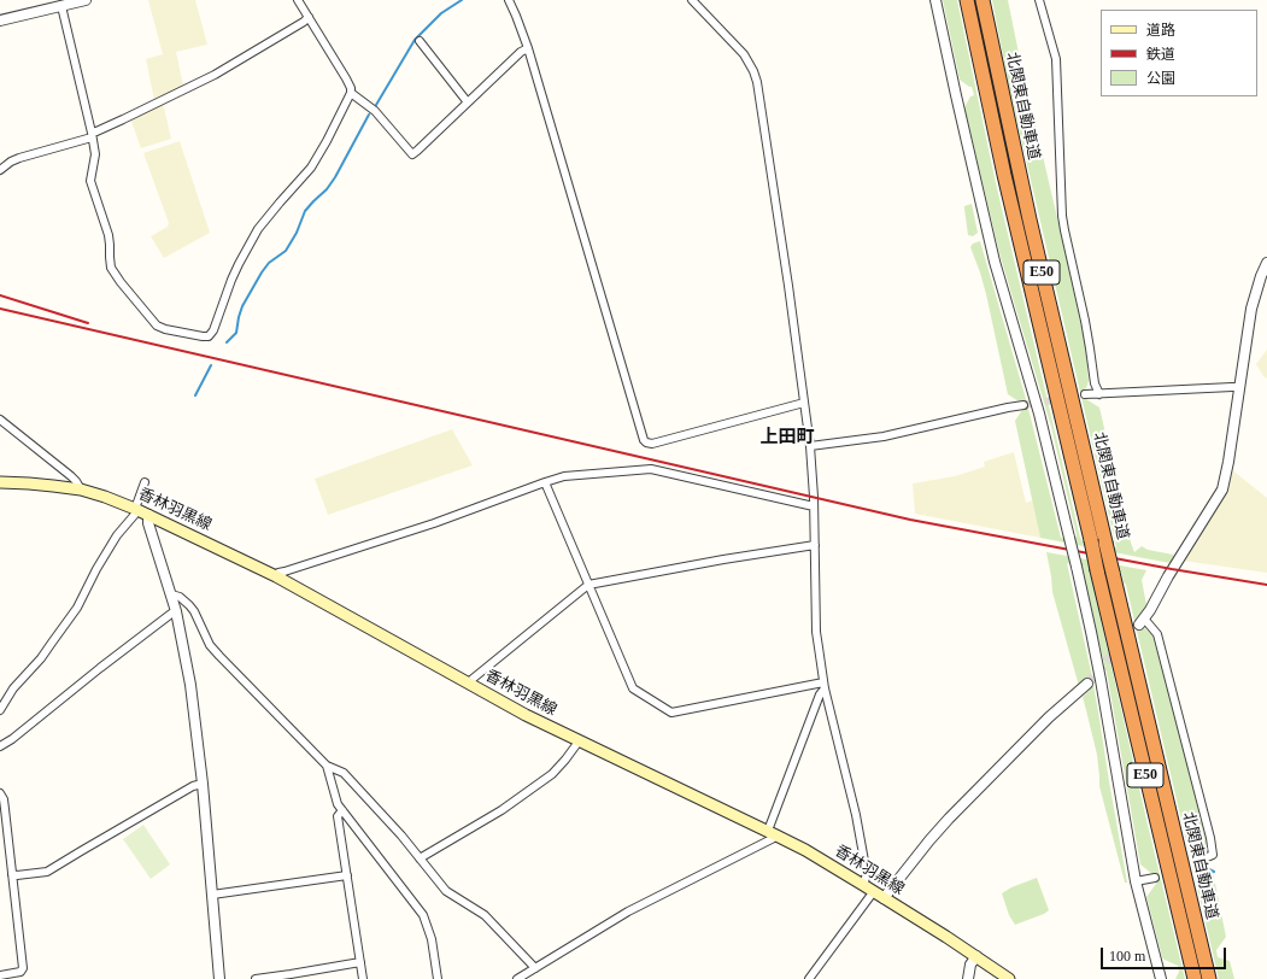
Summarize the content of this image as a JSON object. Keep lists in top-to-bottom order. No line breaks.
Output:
{"streets":{"highway":["北関東自動車道","E50"],"main road":["香林羽黒線"]},"districts":["上田町"],"legend":["道路","鉄道","公園"],"scale_bar":"100 m"}
